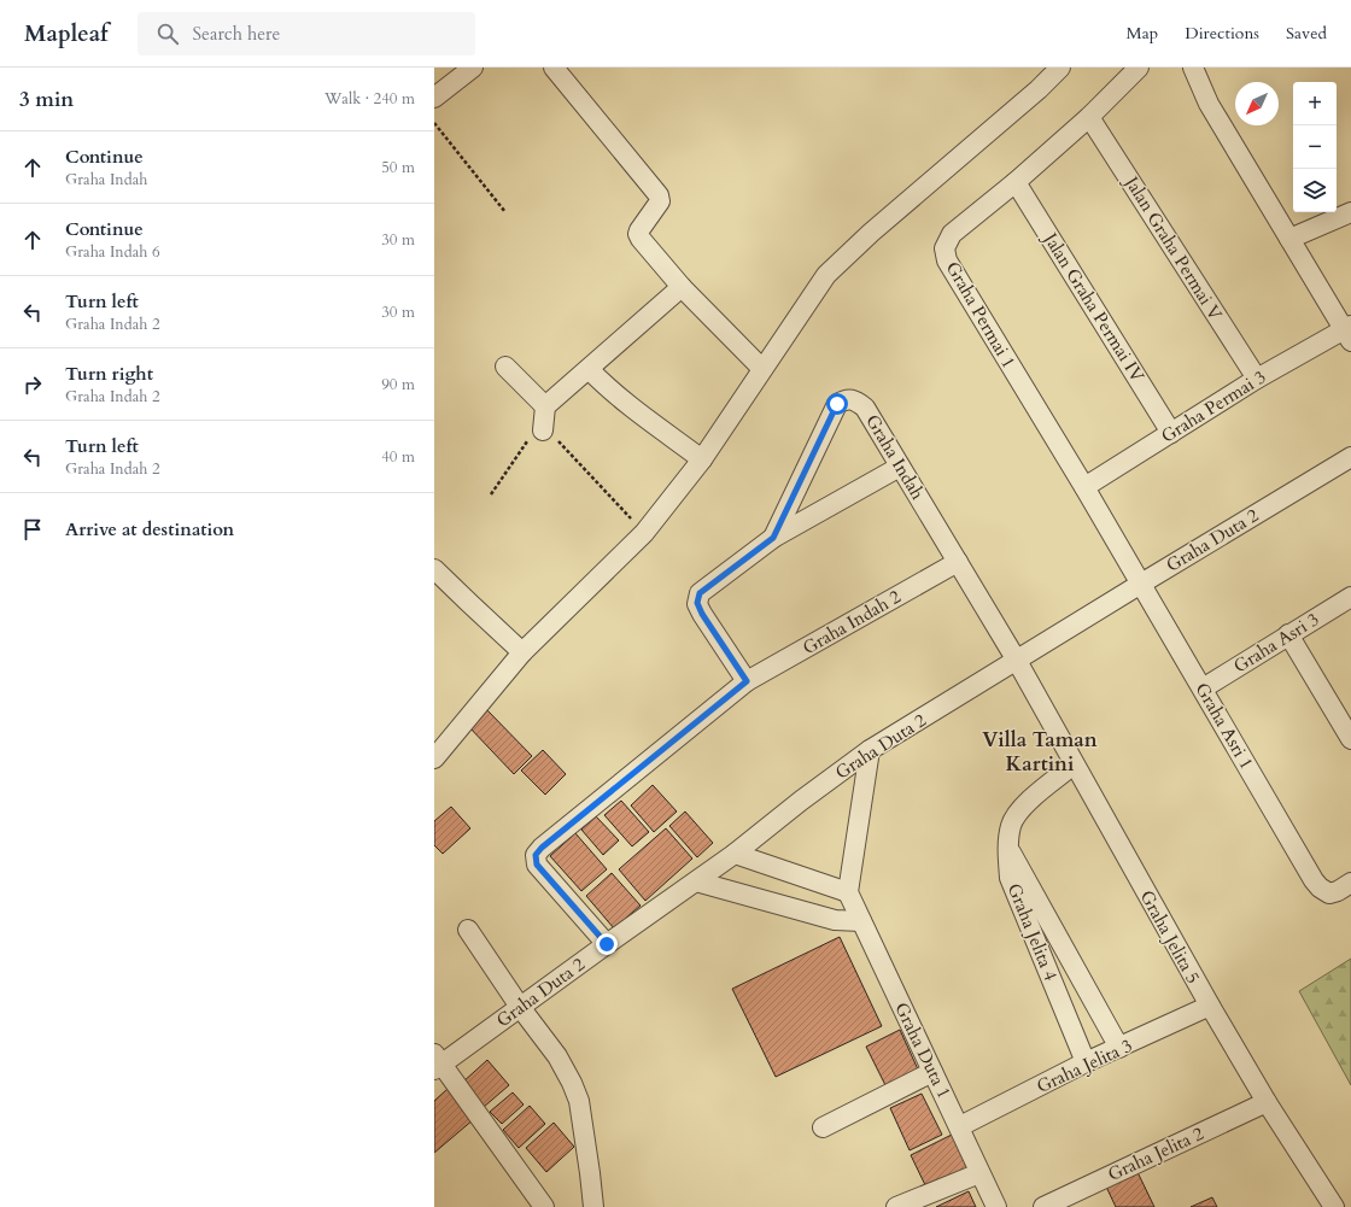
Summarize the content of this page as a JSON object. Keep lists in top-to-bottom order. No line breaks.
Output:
{"streets":{"street":["Jalan Graha Permai V","Jalan Graha Permai IV","Graha Permai 1","Graha Permai 3","Graha Indah","Graha Duta 2","Graha Indah 2","Graha Asri 3","Graha Asri 1","Graha Jelita 4","Graha Jelita 5","Graha Duta 1","Graha Jelita 3","Graha Jelita 2"]},"crossings":[["Jalan Graha Permai V","Graha Permai 1"],["Jalan Graha Permai V","Graha Permai 3"],["Jalan Graha Permai IV","Graha Permai 1"],["Jalan Graha Permai IV","Graha Permai 3"],["Graha Permai 1","Graha Permai 3"],["Graha Permai 1","Graha Duta 2"],["Graha Permai 1","Graha Asri 1"],["Graha Indah","Graha Duta 2"],["Graha Indah","Graha Indah 2"],["Graha Indah","Graha Jelita 5"],["Graha Duta 2","Graha Indah 2"],["Graha Duta 2","Graha Asri 1"],["Graha Duta 2","Graha Jelita 5"],["Graha Asri 3","Graha Asri 1"],["Graha Jelita 4","Graha Jelita 5"],["Graha Jelita 4","Graha Jelita 3"],["Graha Jelita 5","Graha Jelita 3"],["Graha Jelita 5","Graha Jelita 2"],["Graha Duta 1","Graha Jelita 3"]],"districts":["Villa Taman Kartini"],"north":"bottom left","page":{"header":"Mapleaf","search":"Search here","nav":["Map","Directions","Saved"],"heading":["3 min","Walk · 240 m"],"map_buttons":["+","−"],"list":[["Continue","Graha Indah","50 m"],["Continue","Graha Indah 6","30 m"],["Turn left","Graha Indah 2","30 m"],["Turn right","Graha Indah 2","90 m"],["Turn left","Graha Indah 2","40 m"],"Arrive at destination"]}}
